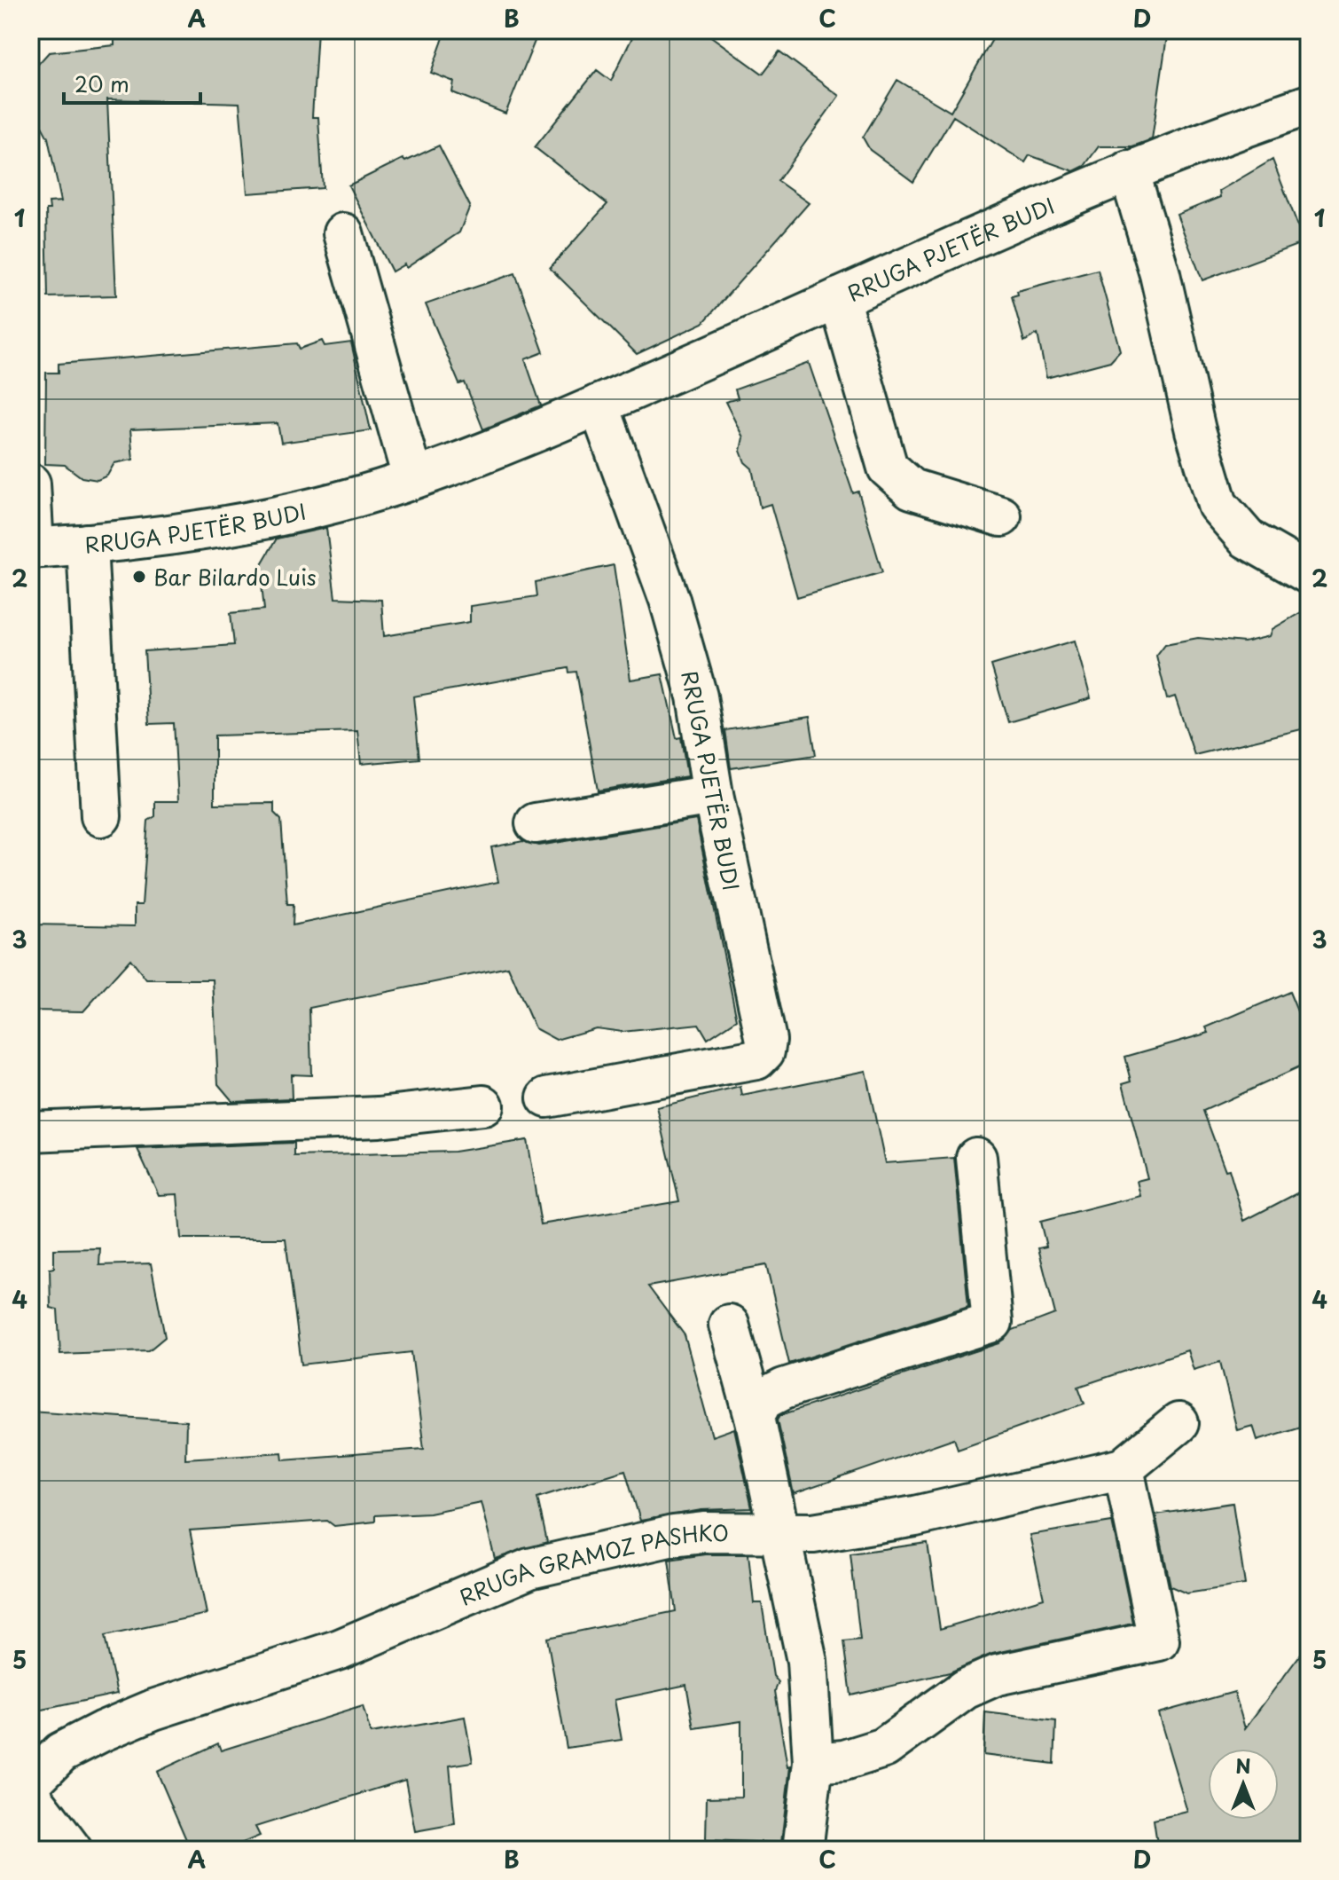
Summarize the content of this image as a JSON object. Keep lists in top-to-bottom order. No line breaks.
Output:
{"streets":{"street":["RRUGA PJETËR BUDI","RRUGA GRAMOZ PASHKO"]},"places":["Bar Bilardo Luis"],"scale_bar":"20 m","north":"top","grid":{"columns":["A","B","C","D"],"rows":["1","2","3","4","5"]}}
